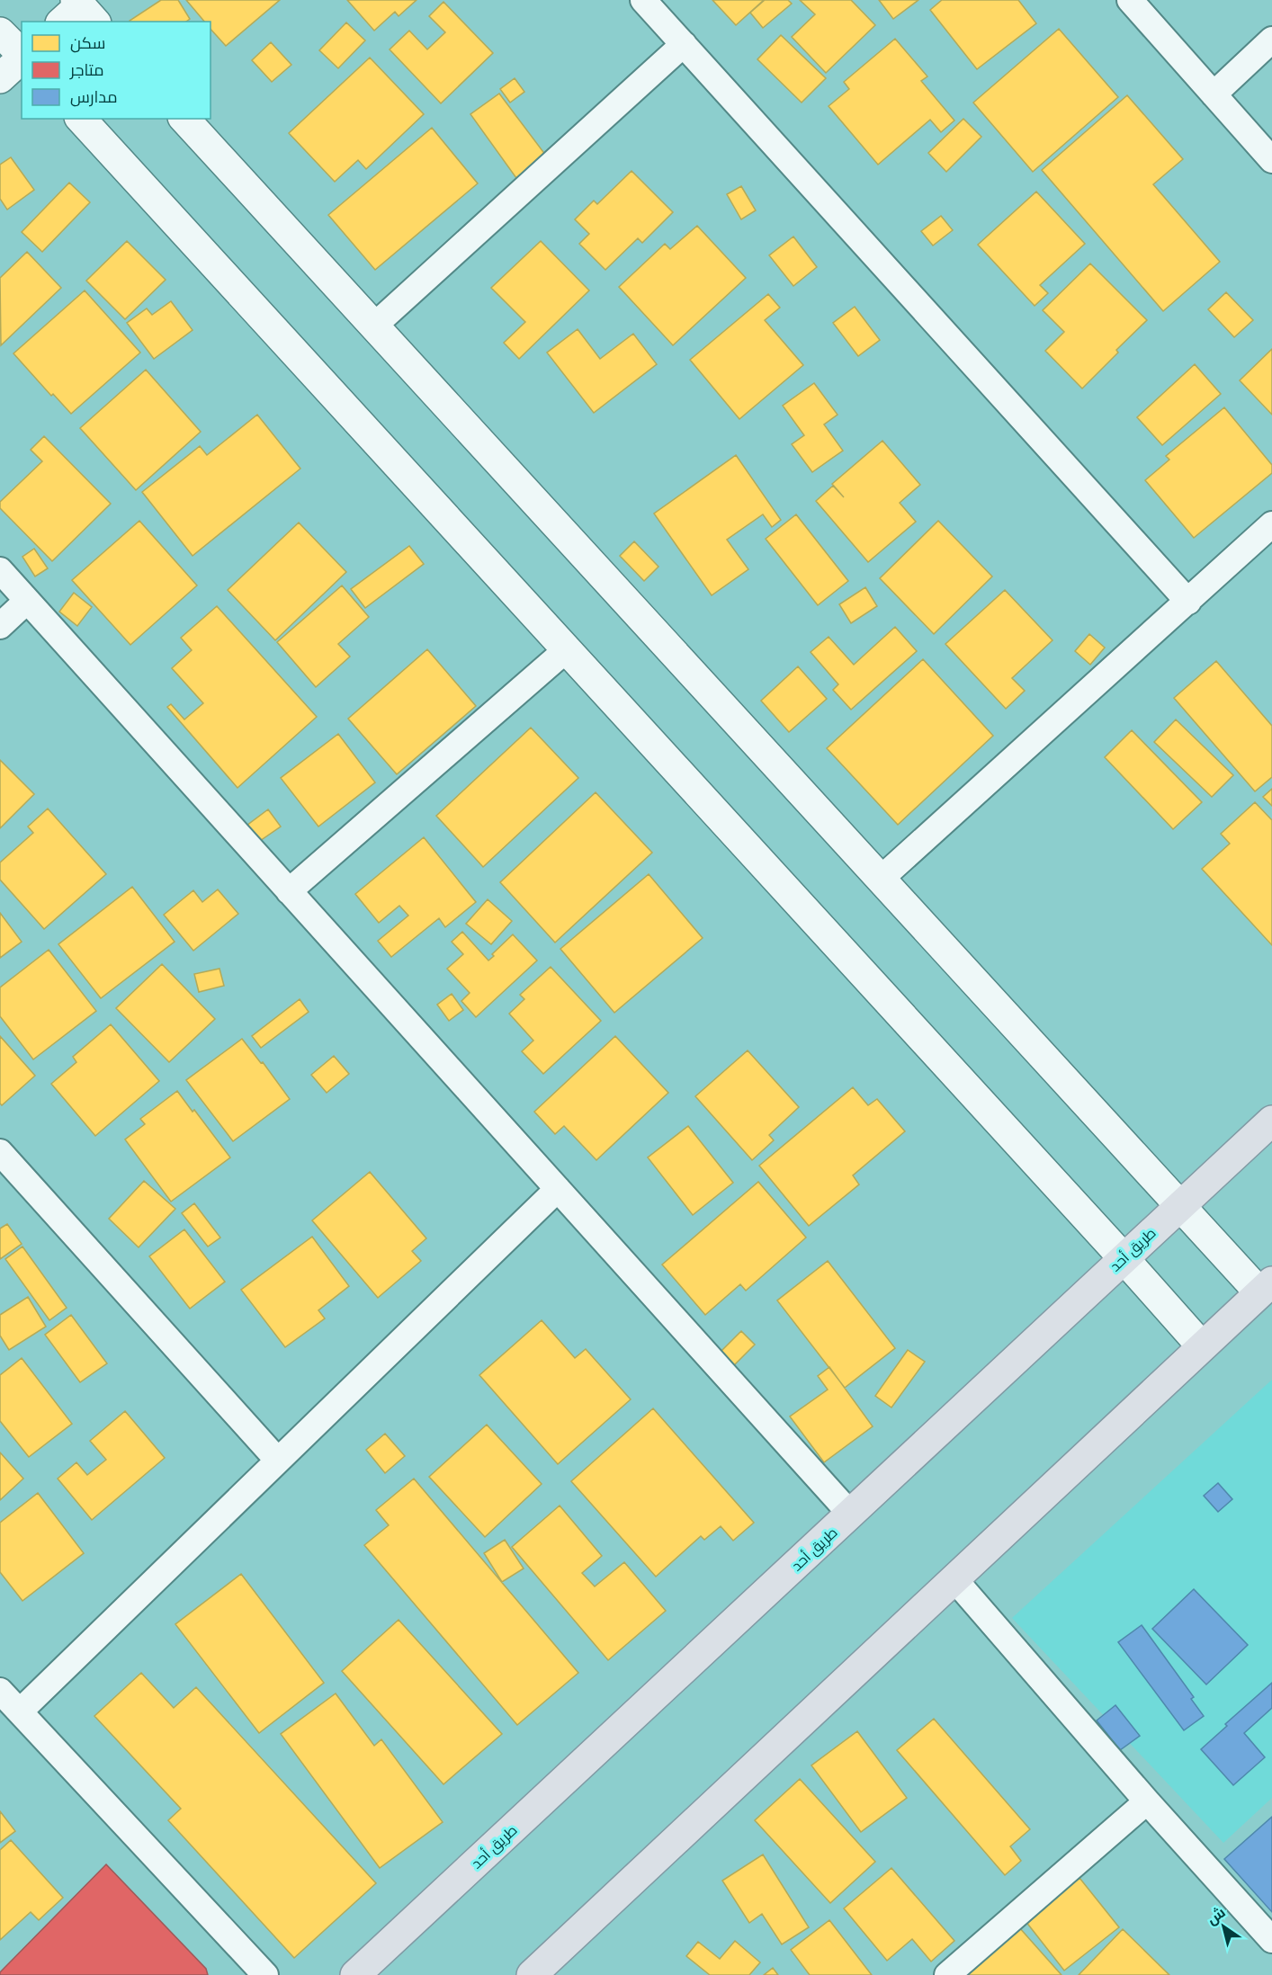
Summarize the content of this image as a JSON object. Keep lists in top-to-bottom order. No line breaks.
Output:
{"streets":{"main road":["طريق أحد"]},"legend":["سكن","متاجر","مدارس"],"north":"top left"}
